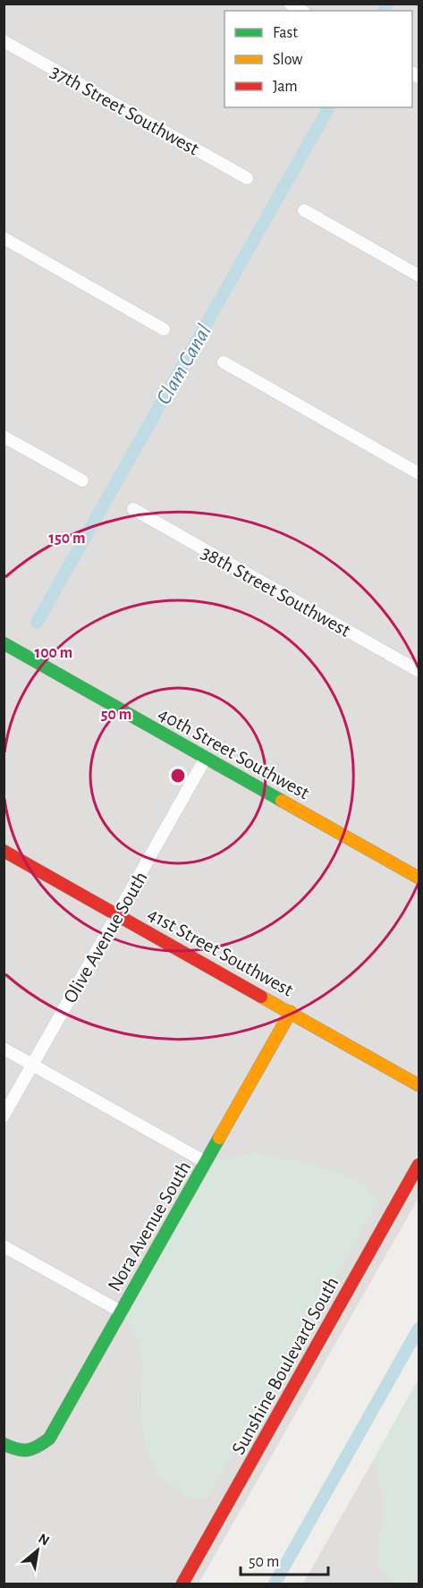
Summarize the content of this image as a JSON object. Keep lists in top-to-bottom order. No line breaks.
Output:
{"streets":{"street":["37th Street Southwest","38th Street Southwest","40th Street Southwest","Olive Avenue South","41st Street Southwest","Nora Avenue South","Sunshine Boulevard South"]},"crossings":[["40th Street Southwest","Olive Avenue South"],["Olive Avenue South","41st Street Southwest"],["41st Street Southwest","Nora Avenue South"]],"water":["Clam Canal"],"legend":["Fast","Slow","Jam"],"scale_bar":"50 m","north":"top right","rings":["150 m","100 m","50 m"]}
